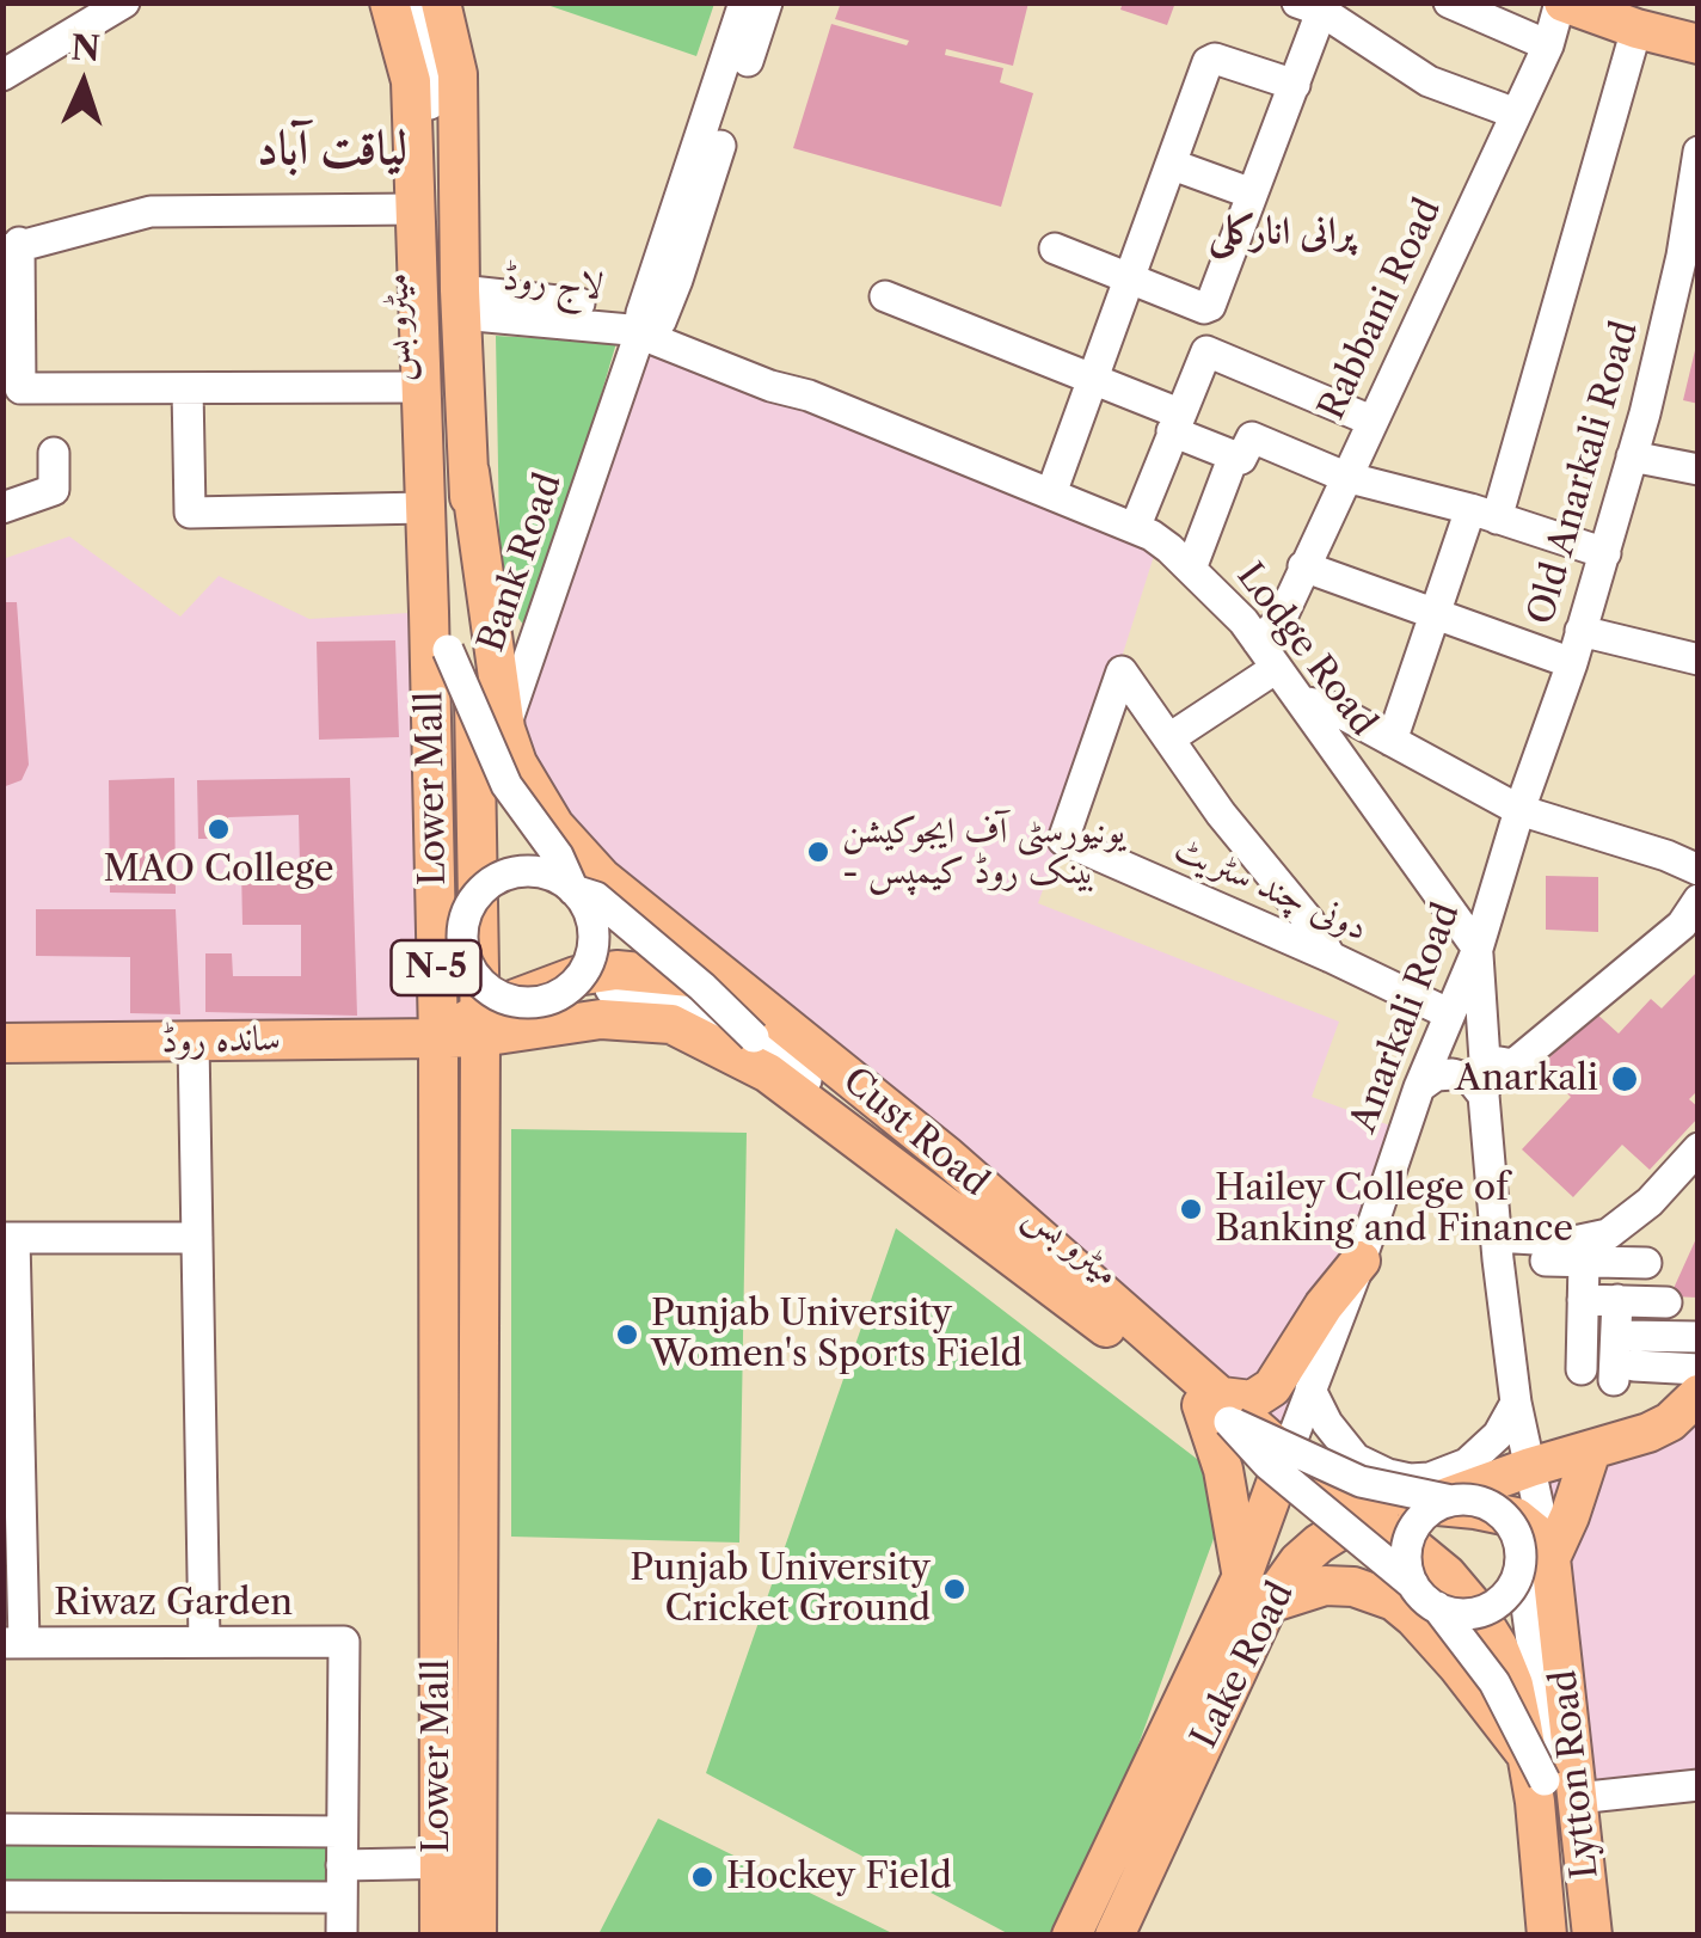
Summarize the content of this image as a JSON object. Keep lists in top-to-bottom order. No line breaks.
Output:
{"streets":{"main road":["Lower Mall","N-5","ساندہ روڈ","Cust Road","Lake Road","Lytton Road"],"street":["Rabbani Road","میٹرو بس","Old Anarkali Road","Bank Road","Lodge Road","دونی چند سٹریٹ","Anarkali Road","Riwaz Garden"]},"crossings":[["Rabbani Road","Lodge Road"],["میٹرو بس","Cust Road"],["میٹرو بس","Lake Road"],["میٹرو بس","Lytton Road"],["Old Anarkali Road","Anarkali Road"],["Bank Road","Lodge Road"],["Bank Road","Lower Mall"],["Bank Road","Cust Road"],["Lodge Road","Lower Mall"],["Lodge Road","Anarkali Road"],["Lower Mall","ساندہ روڈ"],["Lower Mall","Cust Road"],["دونی چند سٹریٹ","Anarkali Road"],["Anarkali Road","Cust Road"],["Cust Road","Lake Road"],["Cust Road","Lytton Road"]],"districts":["لیاقت آباد","پرانی انارکلی"],"places":["MAO College","یونیورسٹی آف ایجوکیشن - بینک روڈ کیمپس","Anarkali","Hailey College of Banking and Finance","Punjab University Women's Sports Field","Punjab University Cricket Ground","Hockey Field"],"north":"top"}
